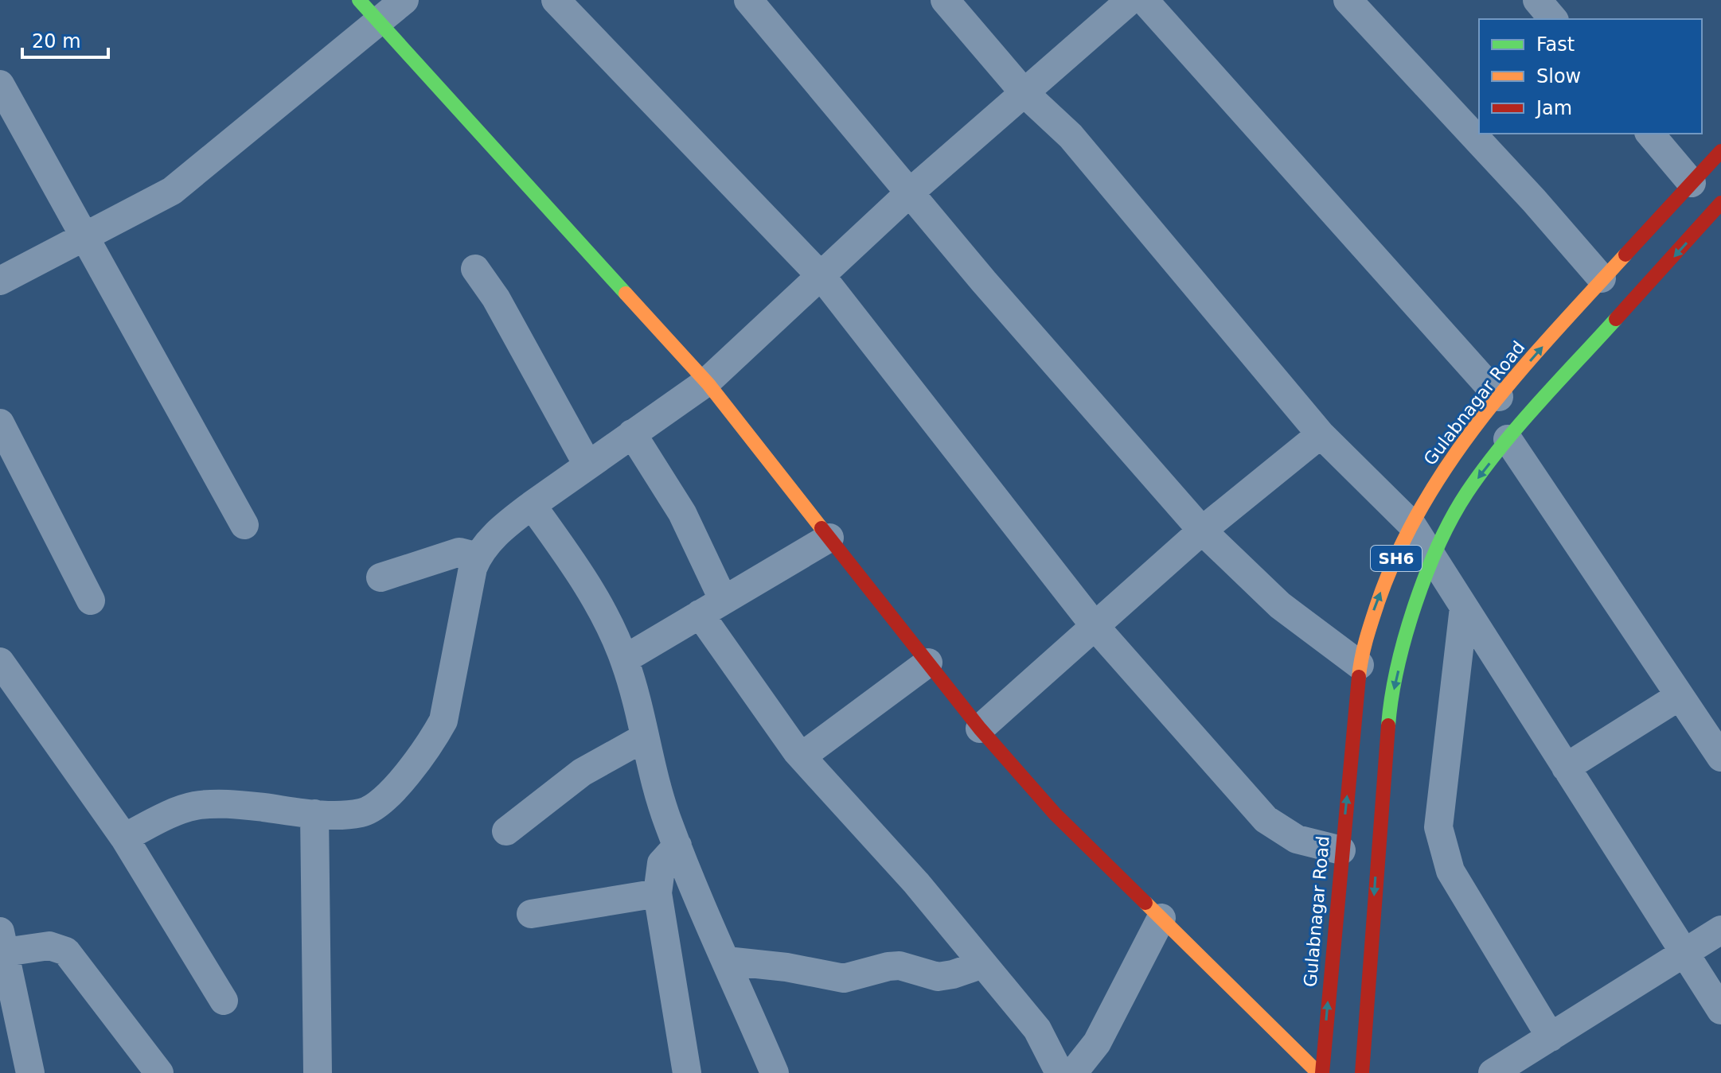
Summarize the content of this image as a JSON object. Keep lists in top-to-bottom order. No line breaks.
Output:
{"streets":{"main road":["Gulabnagar Road","SH6"]},"legend":["Fast","Slow","Jam"],"scale_bar":"20 m"}
